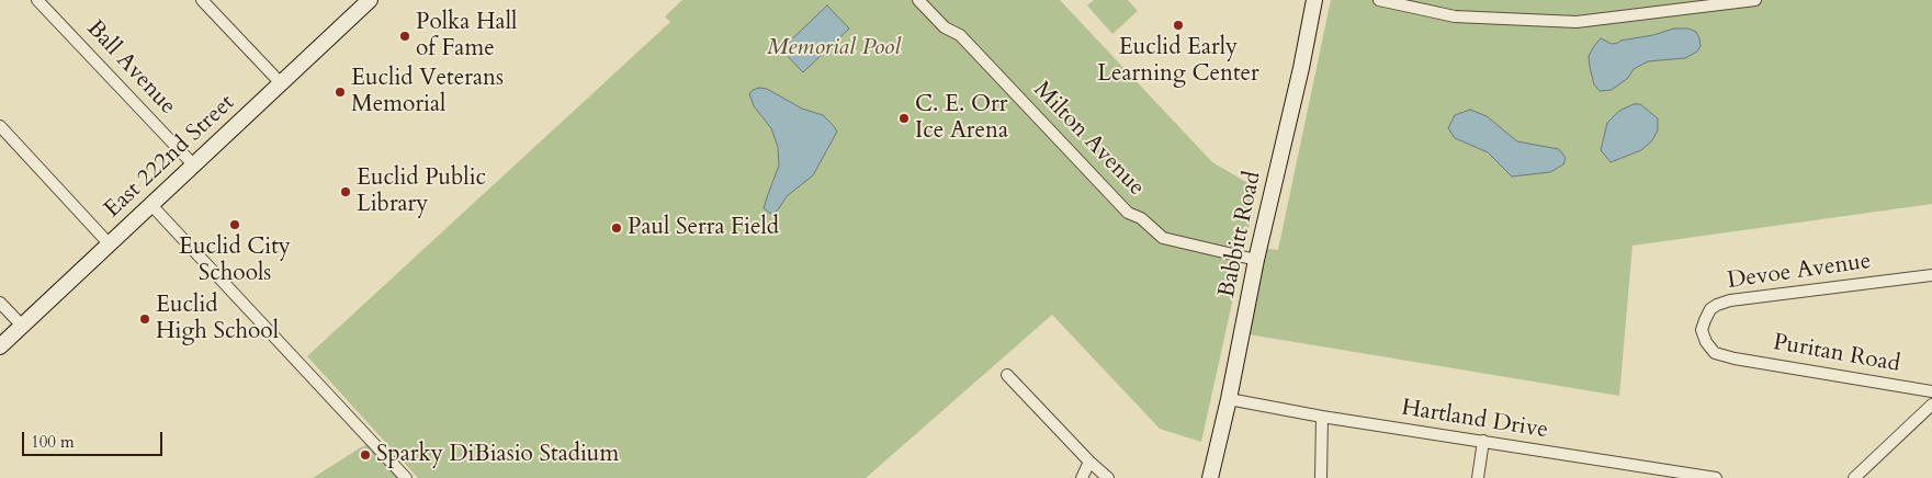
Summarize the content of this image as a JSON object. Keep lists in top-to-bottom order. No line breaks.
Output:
{"streets":{"street":["Ball Avenue","Milton Avenue","East 222nd Street","Babbitt Road","Devoe Avenue","Puritan Road","Hartland Drive"]},"crossings":[["Ball Avenue","East 222nd Street"],["Milton Avenue","Babbitt Road"],["Babbitt Road","Hartland Drive"],["Devoe Avenue","Puritan Road"]],"parks":["Memorial Pool"],"places":["Euclid Early Learning Center","Polka Hall of Fame","Euclid Veterans Memorial","C. E. Orr Ice Arena","Euclid Public Library","Euclid City Schools","Paul Serra Field","Euclid High School","Sparky DiBiasio Stadium"],"scale_bar":"100 m"}
